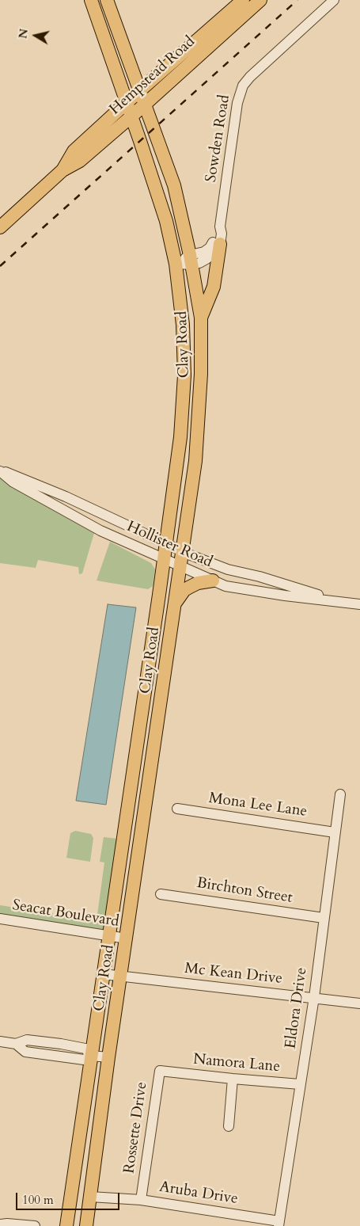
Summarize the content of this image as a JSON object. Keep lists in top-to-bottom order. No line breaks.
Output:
{"streets":{"main road":["Hempstead Road","Clay Road"],"street":["Sowden Road","Hollister Road","Mona Lee Lane","Birchton Street","Seacat Boulevard","Mc Kean Drive","Eldora Drive","Namora Lane","Rossette Drive","Aruba Drive"]},"crossings":[["Hempstead Road","Clay Road"],["Sowden Road","Clay Road"],["Clay Road","Hollister Road"],["Clay Road","Seacat Boulevard"],["Clay Road","Mc Kean Drive"],["Clay Road","Aruba Drive"],["Mona Lee Lane","Eldora Drive"],["Birchton Street","Eldora Drive"],["Mc Kean Drive","Eldora Drive"],["Eldora Drive","Namora Lane"],["Eldora Drive","Aruba Drive"],["Namora Lane","Rossette Drive"],["Rossette Drive","Aruba Drive"]],"scale_bar":"100 m","north":"left"}
